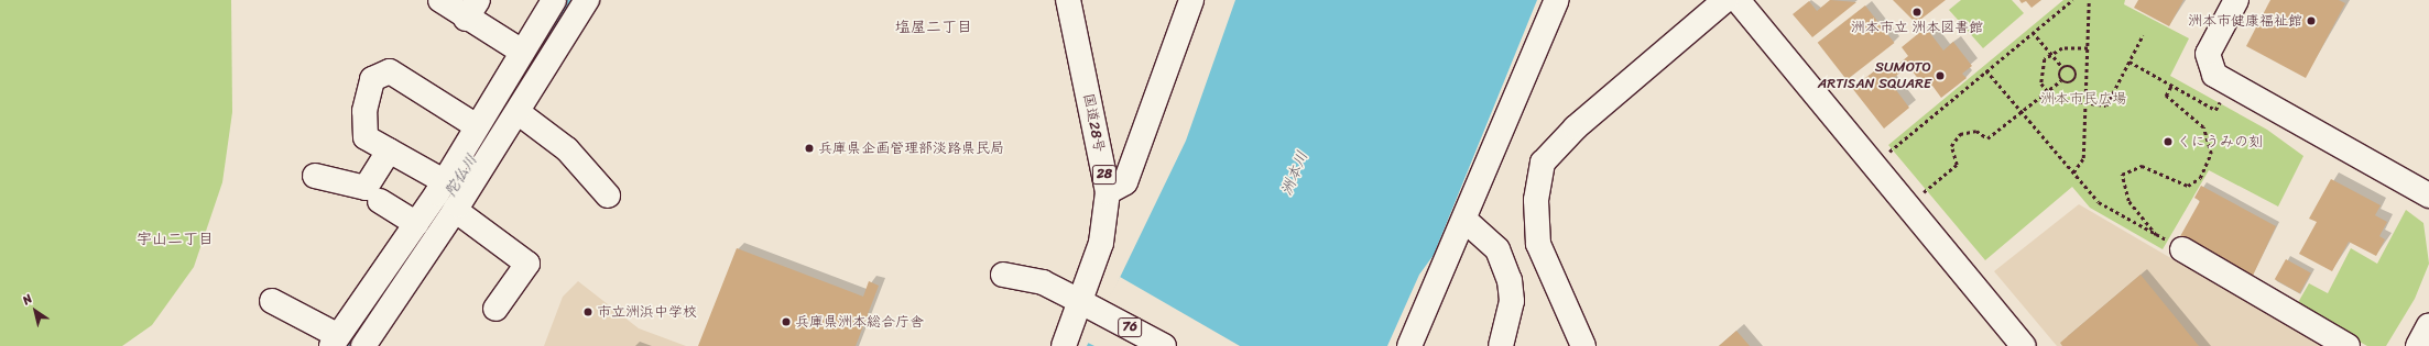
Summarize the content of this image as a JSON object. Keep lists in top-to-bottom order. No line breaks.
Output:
{"streets":{"main road":["国道28号","28","76"]},"crossings":[["国道28号","76"]],"districts":["塩屋二丁目","宇山二丁目"],"water":["洲本川","陀仏川"],"parks":["洲本市民広場"],"places":["洲本市立 洲本図書館","洲本市健康福祉館","SUMOTO ARTISAN SQUARE","くにうみの刻","兵庫県企画管理部淡路県民局","市立洲浜中学校","兵庫県洲本総合庁舎"],"north":"top left"}
